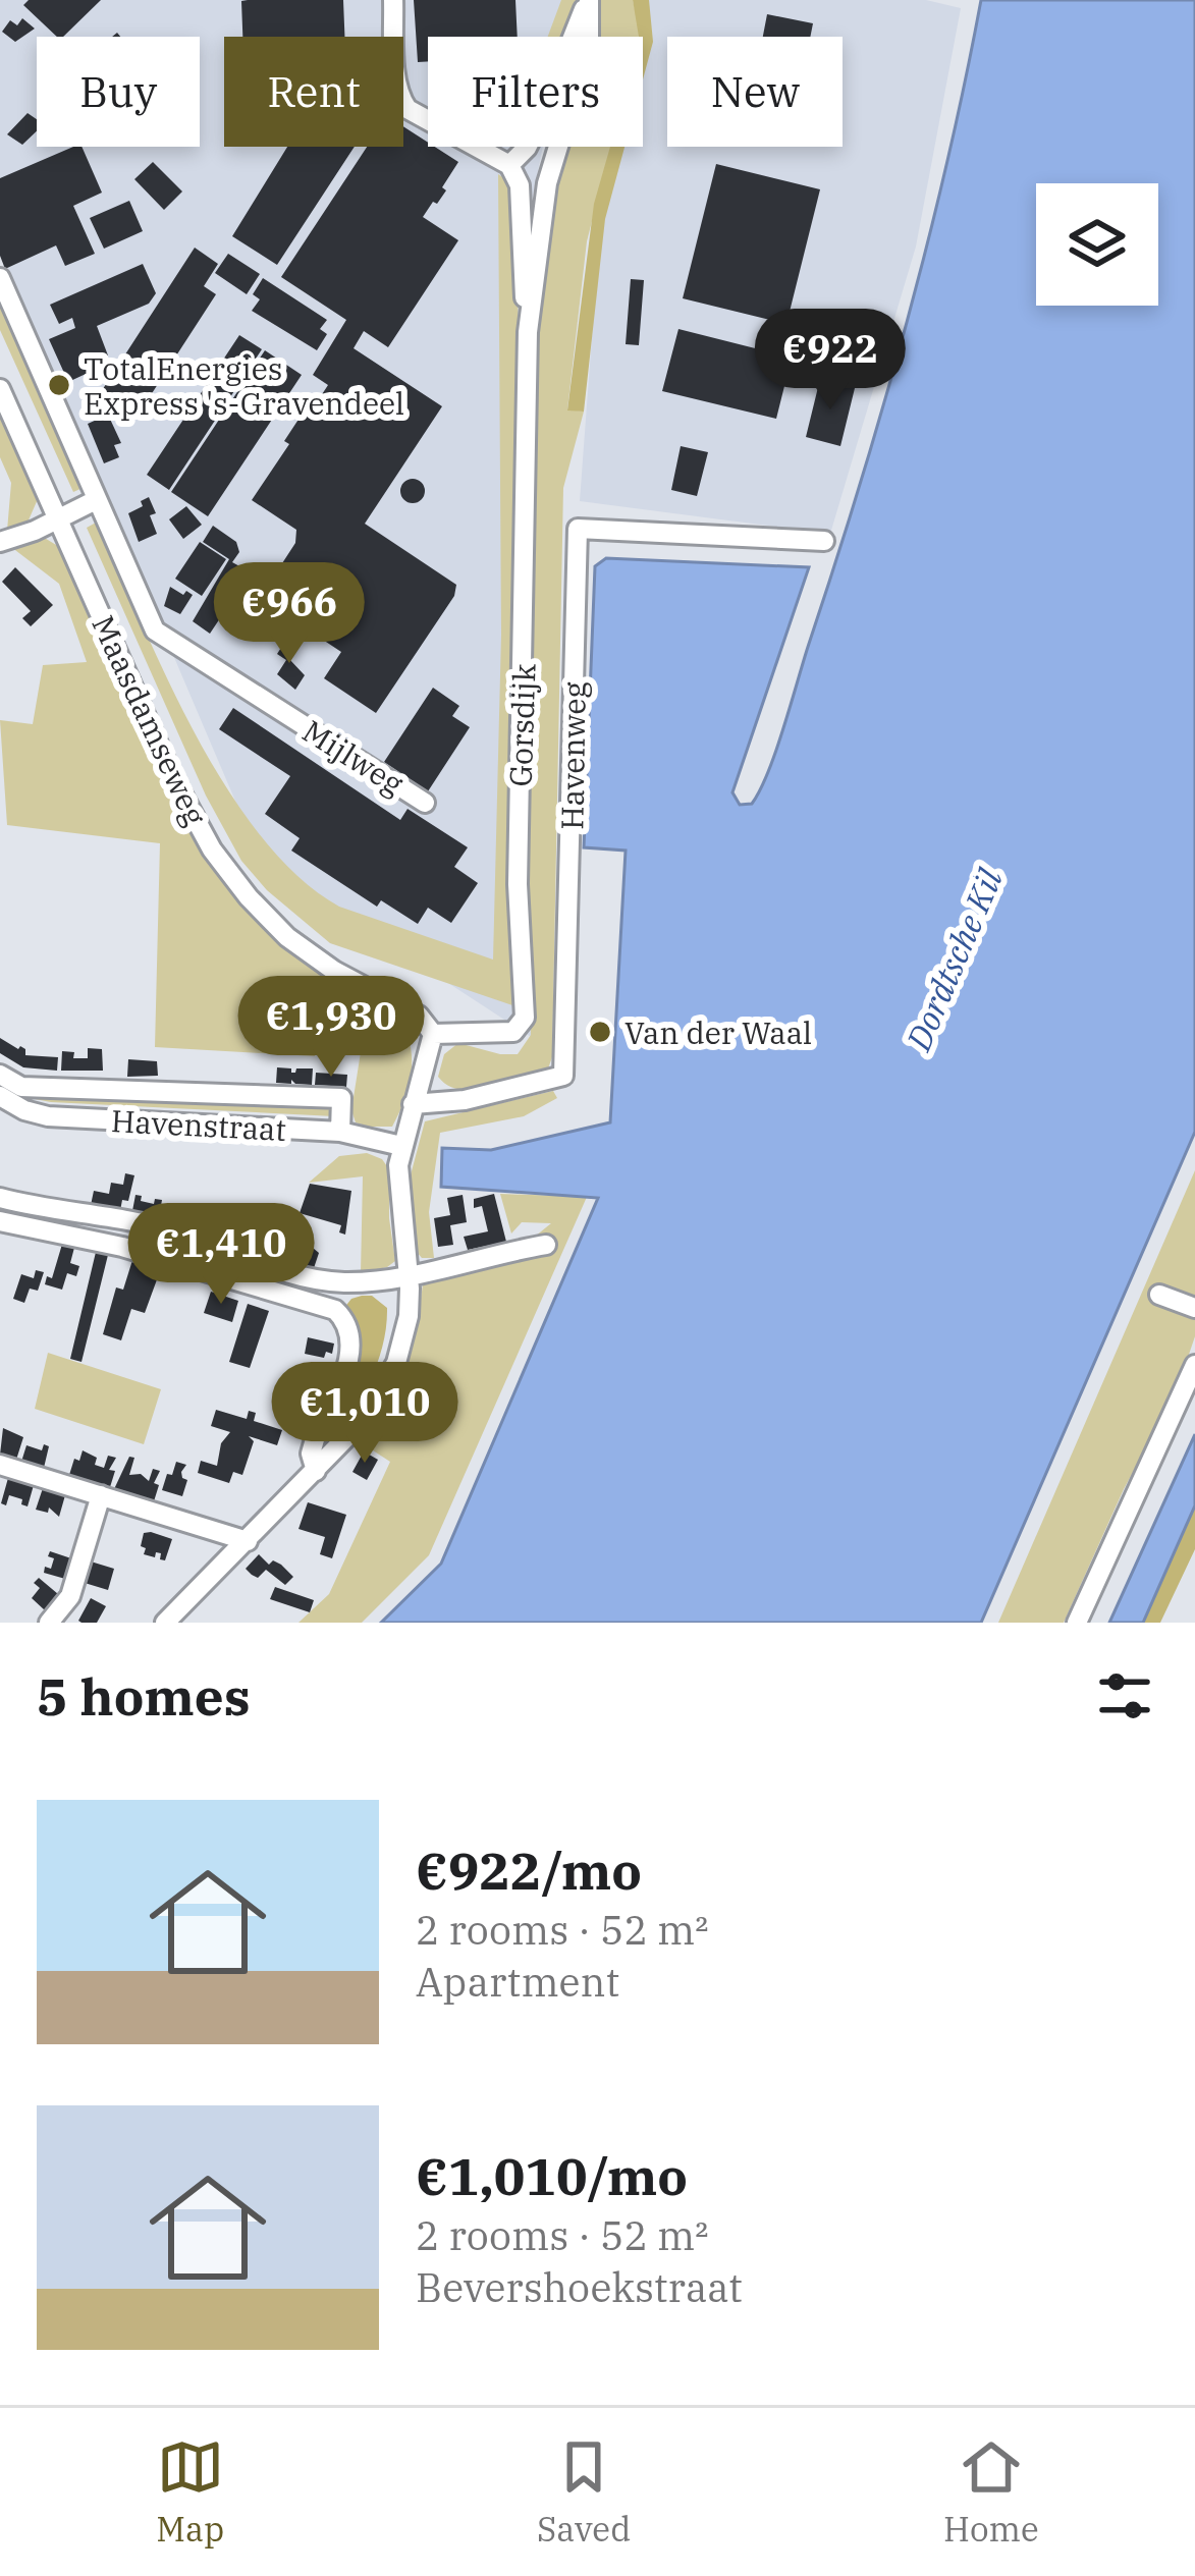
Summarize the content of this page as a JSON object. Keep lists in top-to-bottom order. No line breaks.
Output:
{"streets":{"street":["Maasdamseweg","Gorsdijk","Havenweg","Mijlweg","Havenstraat"]},"crossings":[["Maasdamseweg","Gorsdijk"]],"water":["Dordtsche Kil"],"places":["TotalEnergies Express 's-Gravendeel","Van der Waal"],"page":{"chip":["Buy","Rent","Filters","New"],"price":["€922","€966","€1,930","€1,410","€1,010"],"heading":"5 homes","list":[{"name":"€922/mo","note":"2 rooms · 52 m² · Apartment"},{"name":"€1,010/mo","note":"2 rooms · 52 m² · Bevershoekstraat"}],"tabs":["Map","Saved","Home"]}}
